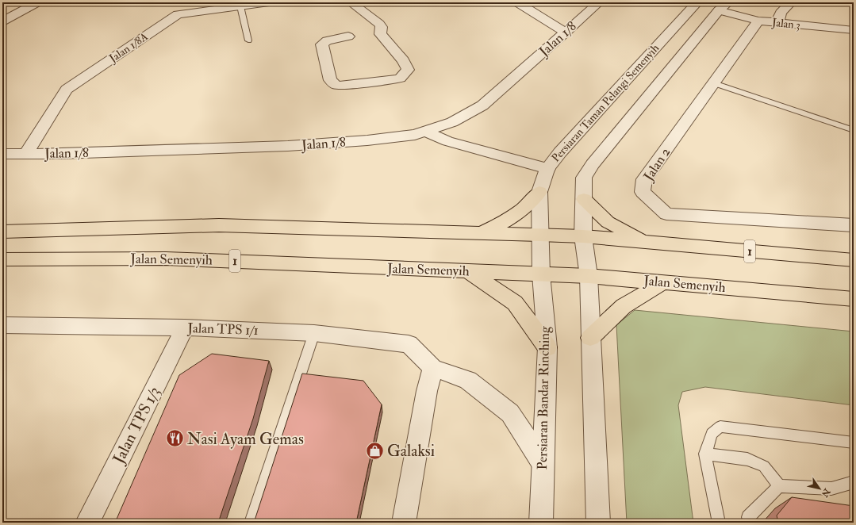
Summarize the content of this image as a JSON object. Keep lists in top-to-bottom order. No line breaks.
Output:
{"streets":{"main road":["1","Jalan Semenyih"],"street":["Jalan 3","Jalan 1/8","Jalan 1/8A","Persiaran Taman Pelangi Semenyih","Jalan 2","Jalan TPS 1/1","Persiaran Bandar Rinching","Jalan TPS 1/3"]},"crossings":[["Jalan 3","Persiaran Taman Pelangi Semenyih"],["Jalan 3","Jalan 2"],["Jalan 1/8","Jalan 1/8A"],["Persiaran Taman Pelangi Semenyih","1"],["Persiaran Taman Pelangi Semenyih","Jalan Semenyih"],["Persiaran Taman Pelangi Semenyih","Persiaran Bandar Rinching"],["1","Persiaran Bandar Rinching"],["Jalan Semenyih","Persiaran Bandar Rinching"],["Jalan TPS 1/1","Jalan TPS 1/3"]],"places":{"restaurant":["Nasi Ayam Gemas"],"shop":["Galaksi"]},"north":"bottom right"}
